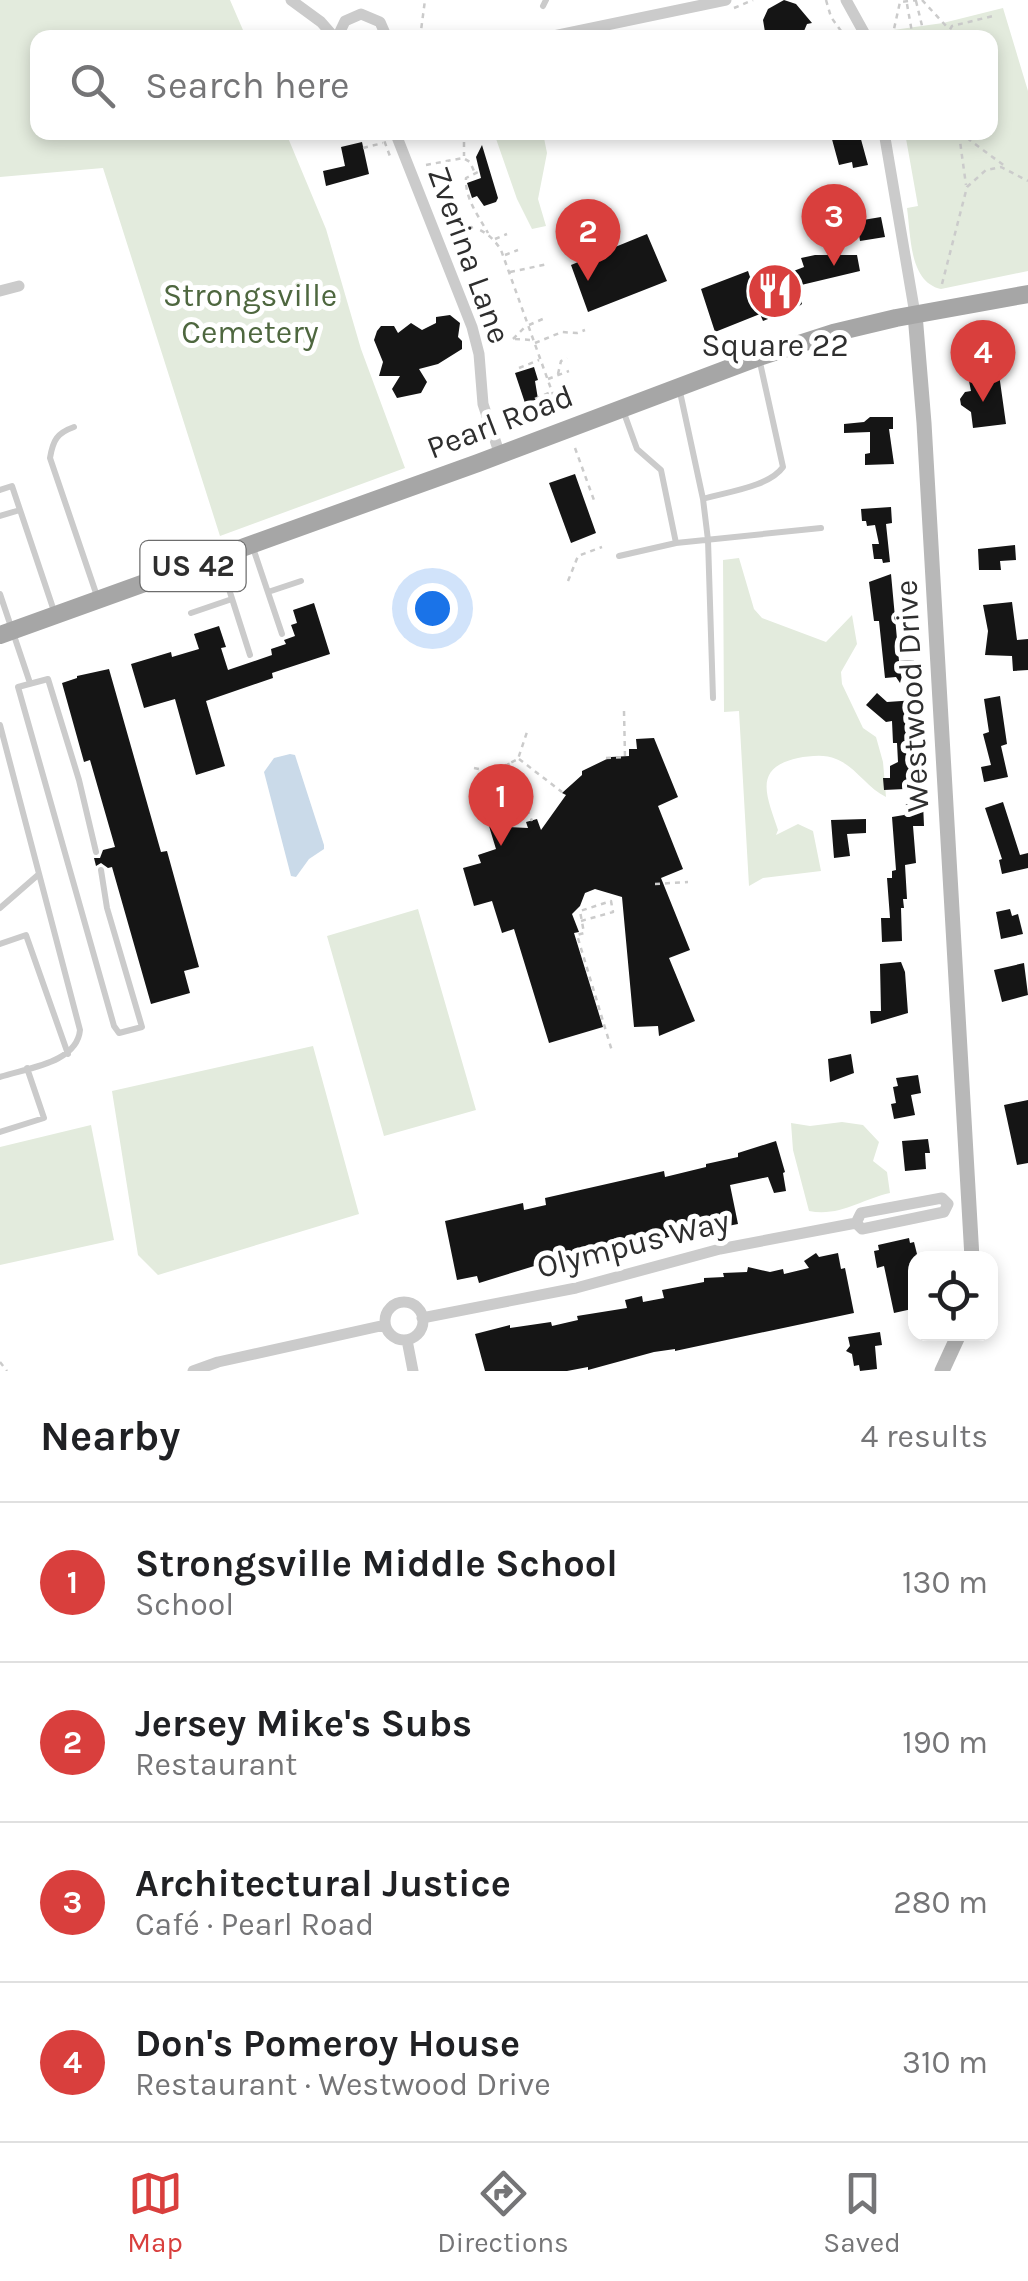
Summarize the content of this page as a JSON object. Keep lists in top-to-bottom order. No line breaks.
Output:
{"streets":{"main road":["Pearl Road","US 42"],"street":["Zverina Lane","Westwood Drive","Olympus Way"]},"crossings":[["Zverina Lane","Pearl Road"],["Pearl Road","Westwood Drive"],["Westwood Drive","Olympus Way"]],"parks":["Strongsville Cemetery"],"places":{"restaurant":["Square 22"]},"page":{"search":"Search here","pins":["3","2","4","1"],"heading":["Nearby","4 results"],"list":[{"mark":"1","name":"Strongsville Middle School","note":"School","value":"130 m"},{"mark":"2","name":"Jersey Mike's Subs","note":"Restaurant","value":"190 m"},{"mark":"3","name":"Architectural Justice","note":"Café · Pearl Road","value":"280 m"},{"mark":"4","name":"Don's Pomeroy House","note":"Restaurant · Westwood Drive","value":"310 m"}],"nav":["Map","Directions","Saved"]}}
